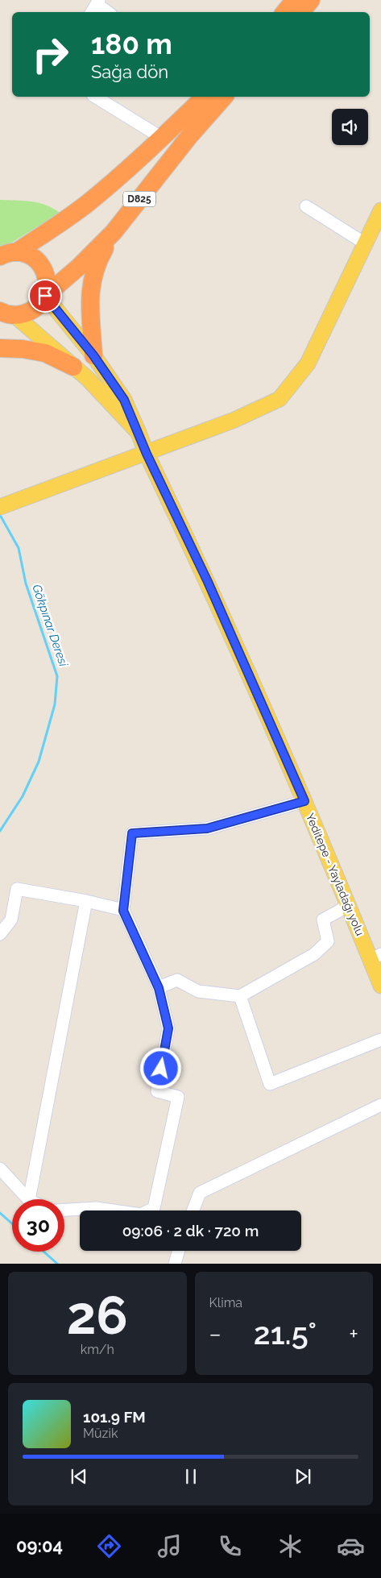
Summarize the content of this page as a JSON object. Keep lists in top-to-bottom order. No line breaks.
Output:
{"streets":{"highway":["D825"],"main road":["Yeditepe - Yayladağı yolu"]},"crossings":[["D825","Yeditepe - Yayladağı yolu"]],"water":["Gökpınar Deresi"],"page":{"turn":["180 m","Sağa dön"],"limit":"30","trip":"09:06 · 2 dk · 720 m","tile":[["26","km/h"],"Klima"],"heat":["−","21.5°","+"],"song":["101.9 FM","Müzik"],"tabs":"09:04"}}
